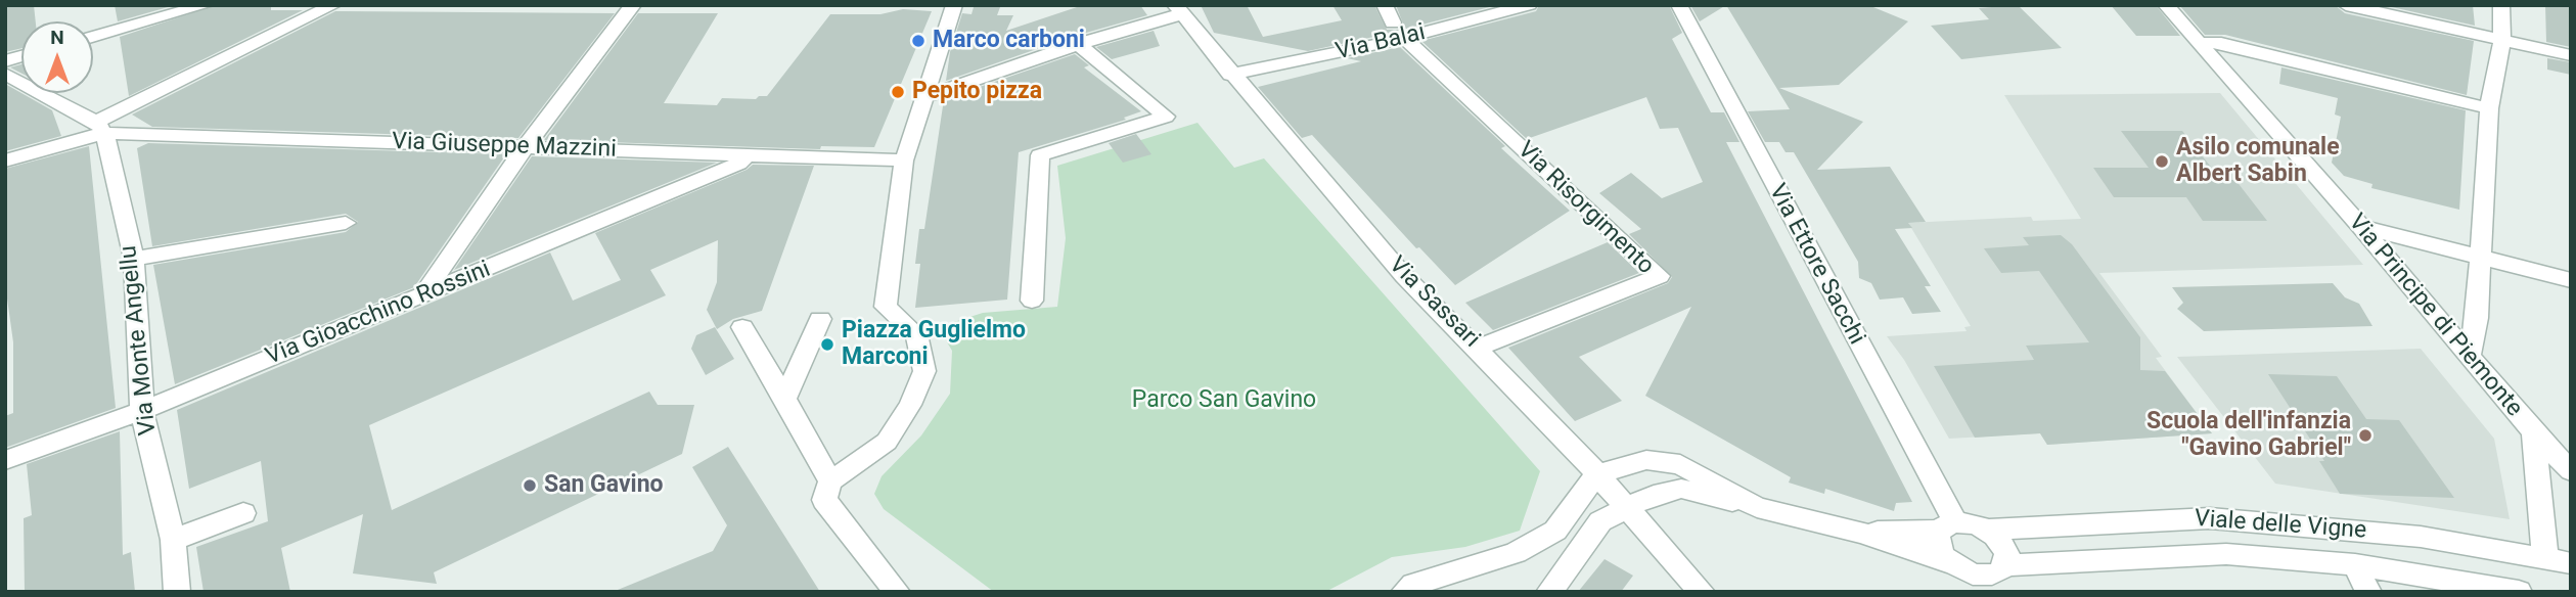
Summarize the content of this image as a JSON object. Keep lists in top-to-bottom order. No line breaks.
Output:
{"streets":{"street":["Via Balai","Via Giuseppe Mazzini","Via Risorgimento","Via Ettore Sacchi","Via Sassari","Via Gioacchino Rossini","Via Principe di Piemonte","Via Monte Angellu","Viale delle Vigne"]},"crossings":[["Via Balai","Via Risorgimento"],["Via Balai","Via Sassari"],["Via Giuseppe Mazzini","Via Gioacchino Rossini"],["Via Giuseppe Mazzini","Via Monte Angellu"],["Via Risorgimento","Via Sassari"],["Via Ettore Sacchi","Viale delle Vigne"],["Via Sassari","Viale delle Vigne"],["Via Gioacchino Rossini","Via Monte Angellu"],["Via Principe di Piemonte","Viale delle Vigne"]],"parks":["Parco San Gavino"],"places":["Marco carboni","Pepito pizza","Asilo comunale Albert Sabin","Piazza Guglielmo Marconi","Scuola dell'infanzia \"Gavino Gabriel\"","San Gavino"],"north":"top"}
